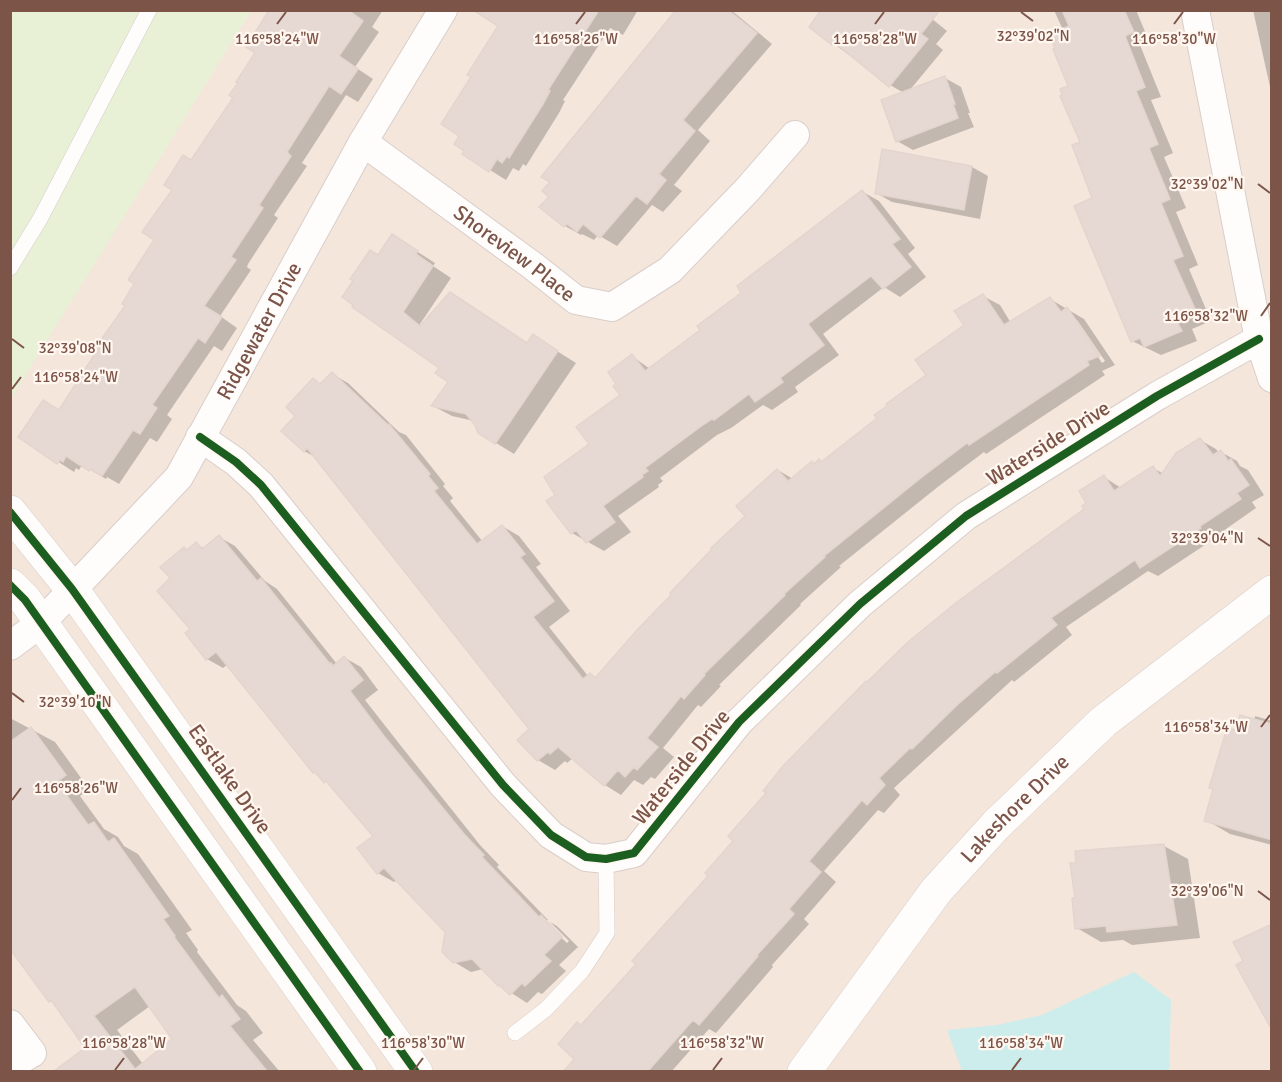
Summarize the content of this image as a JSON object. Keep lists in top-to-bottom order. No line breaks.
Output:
{"streets":{"street":["Shoreview Place","Ridgewater Drive","Waterside Drive","Eastlake Drive","Lakeshore Drive"]},"crossings":[["Shoreview Place","Ridgewater Drive"],["Ridgewater Drive","Waterside Drive"],["Ridgewater Drive","Eastlake Drive"]],"coordinates":["32°39'02\"N","116°58'26\"W","116°58'28\"W","116°58'24\"W","116°58'30\"W","116°58'32\"W","32°39'08\"N","32°39'04\"N","32°39'10\"N","116°58'34\"W","32°39'06\"N"]}
